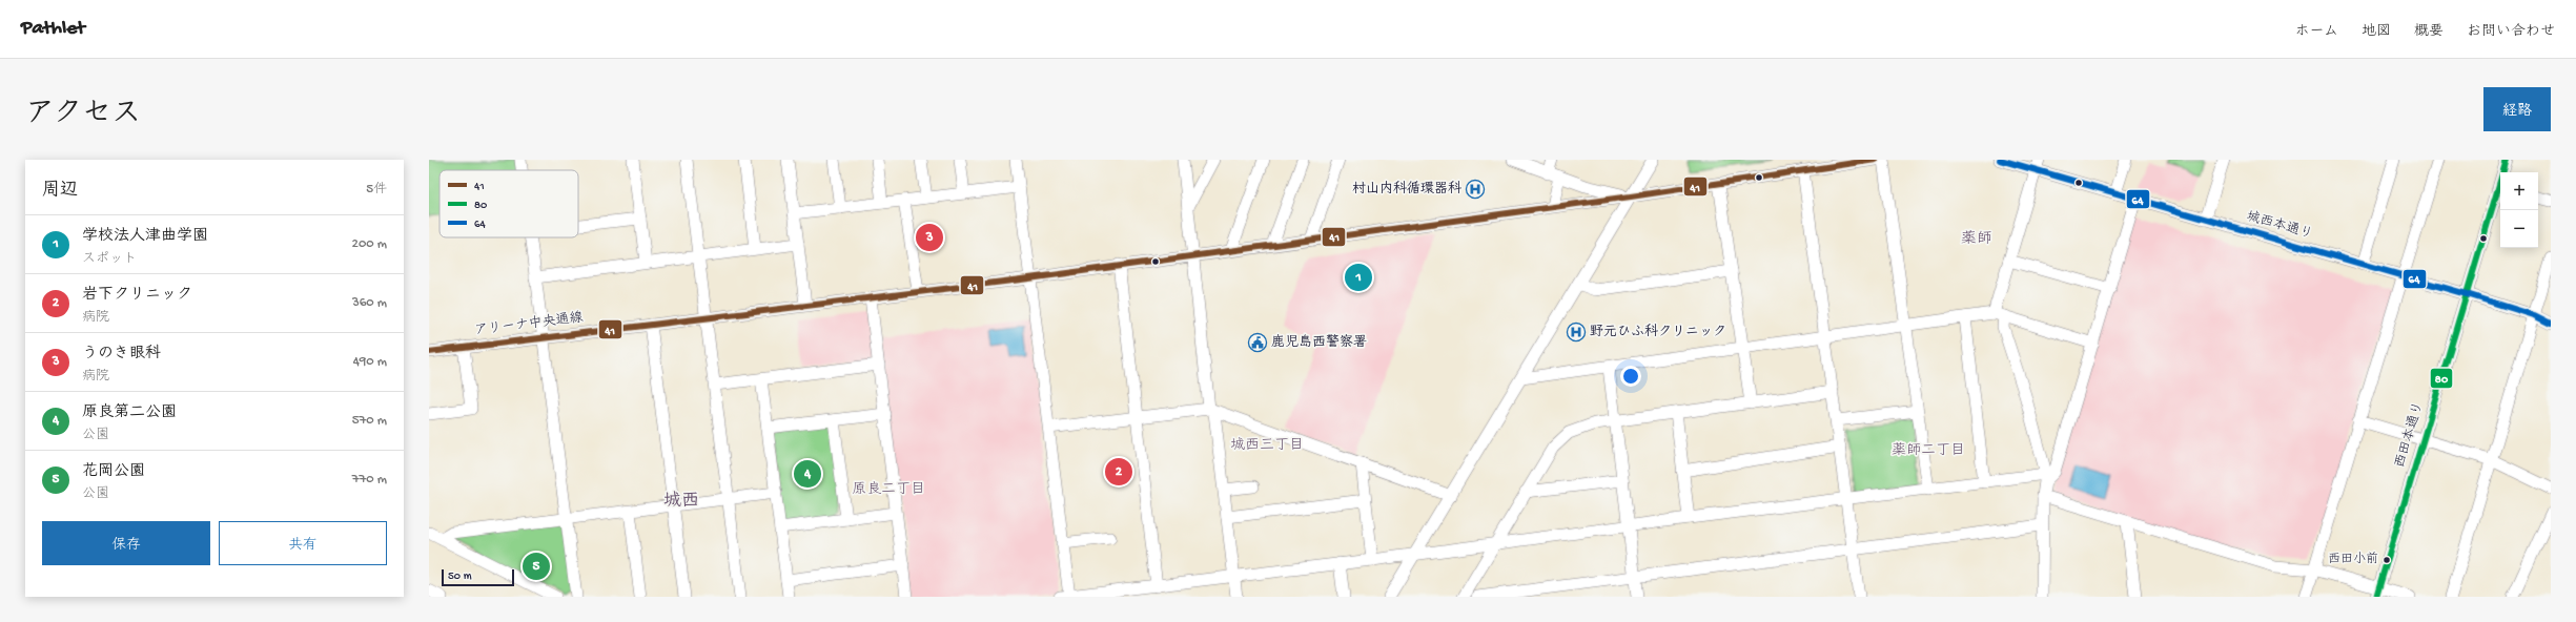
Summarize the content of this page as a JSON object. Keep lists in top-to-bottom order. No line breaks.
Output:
{"streets":{"street":["城西本通り","アリーナ中央通線","西田本通り"]},"crossings":[["城西本通り","西田本通り"]],"districts":["薬師","城西三丁目","薬師二丁目","原良二丁目","城西"],"places":{"hospital":["村山内科循環器科","野元ひふ科クリニック"],"public building":["鹿児島西警察署"],"other":["西田小前"]},"lines":["transit line 41","transit line 80","transit line 64"],"legend":["41","80","64"],"scale_bar":"50 m","page":{"header":"Pathlet","nav":["ホーム","地図","概要","お問い合わせ"],"title":"アクセス","buttons":["経路",["保存","共有"]],"heading":["周辺","5件"],"map_buttons":["+","−"],"list":[{"mark":"1","name":"学校法人津曲学園","note":"スポット","value":"200 m"},{"mark":"2","name":"岩下クリニック","note":"病院","value":"360 m"},{"mark":"3","name":"うのき眼科","note":"病院","value":"490 m"},{"mark":"4","name":"原良第二公園","note":"公園","value":"570 m"},{"mark":"5","name":"花岡公園","note":"公園","value":"770 m"}],"pins":["3","1","2","4","5"],"scale":"50 m"}}
